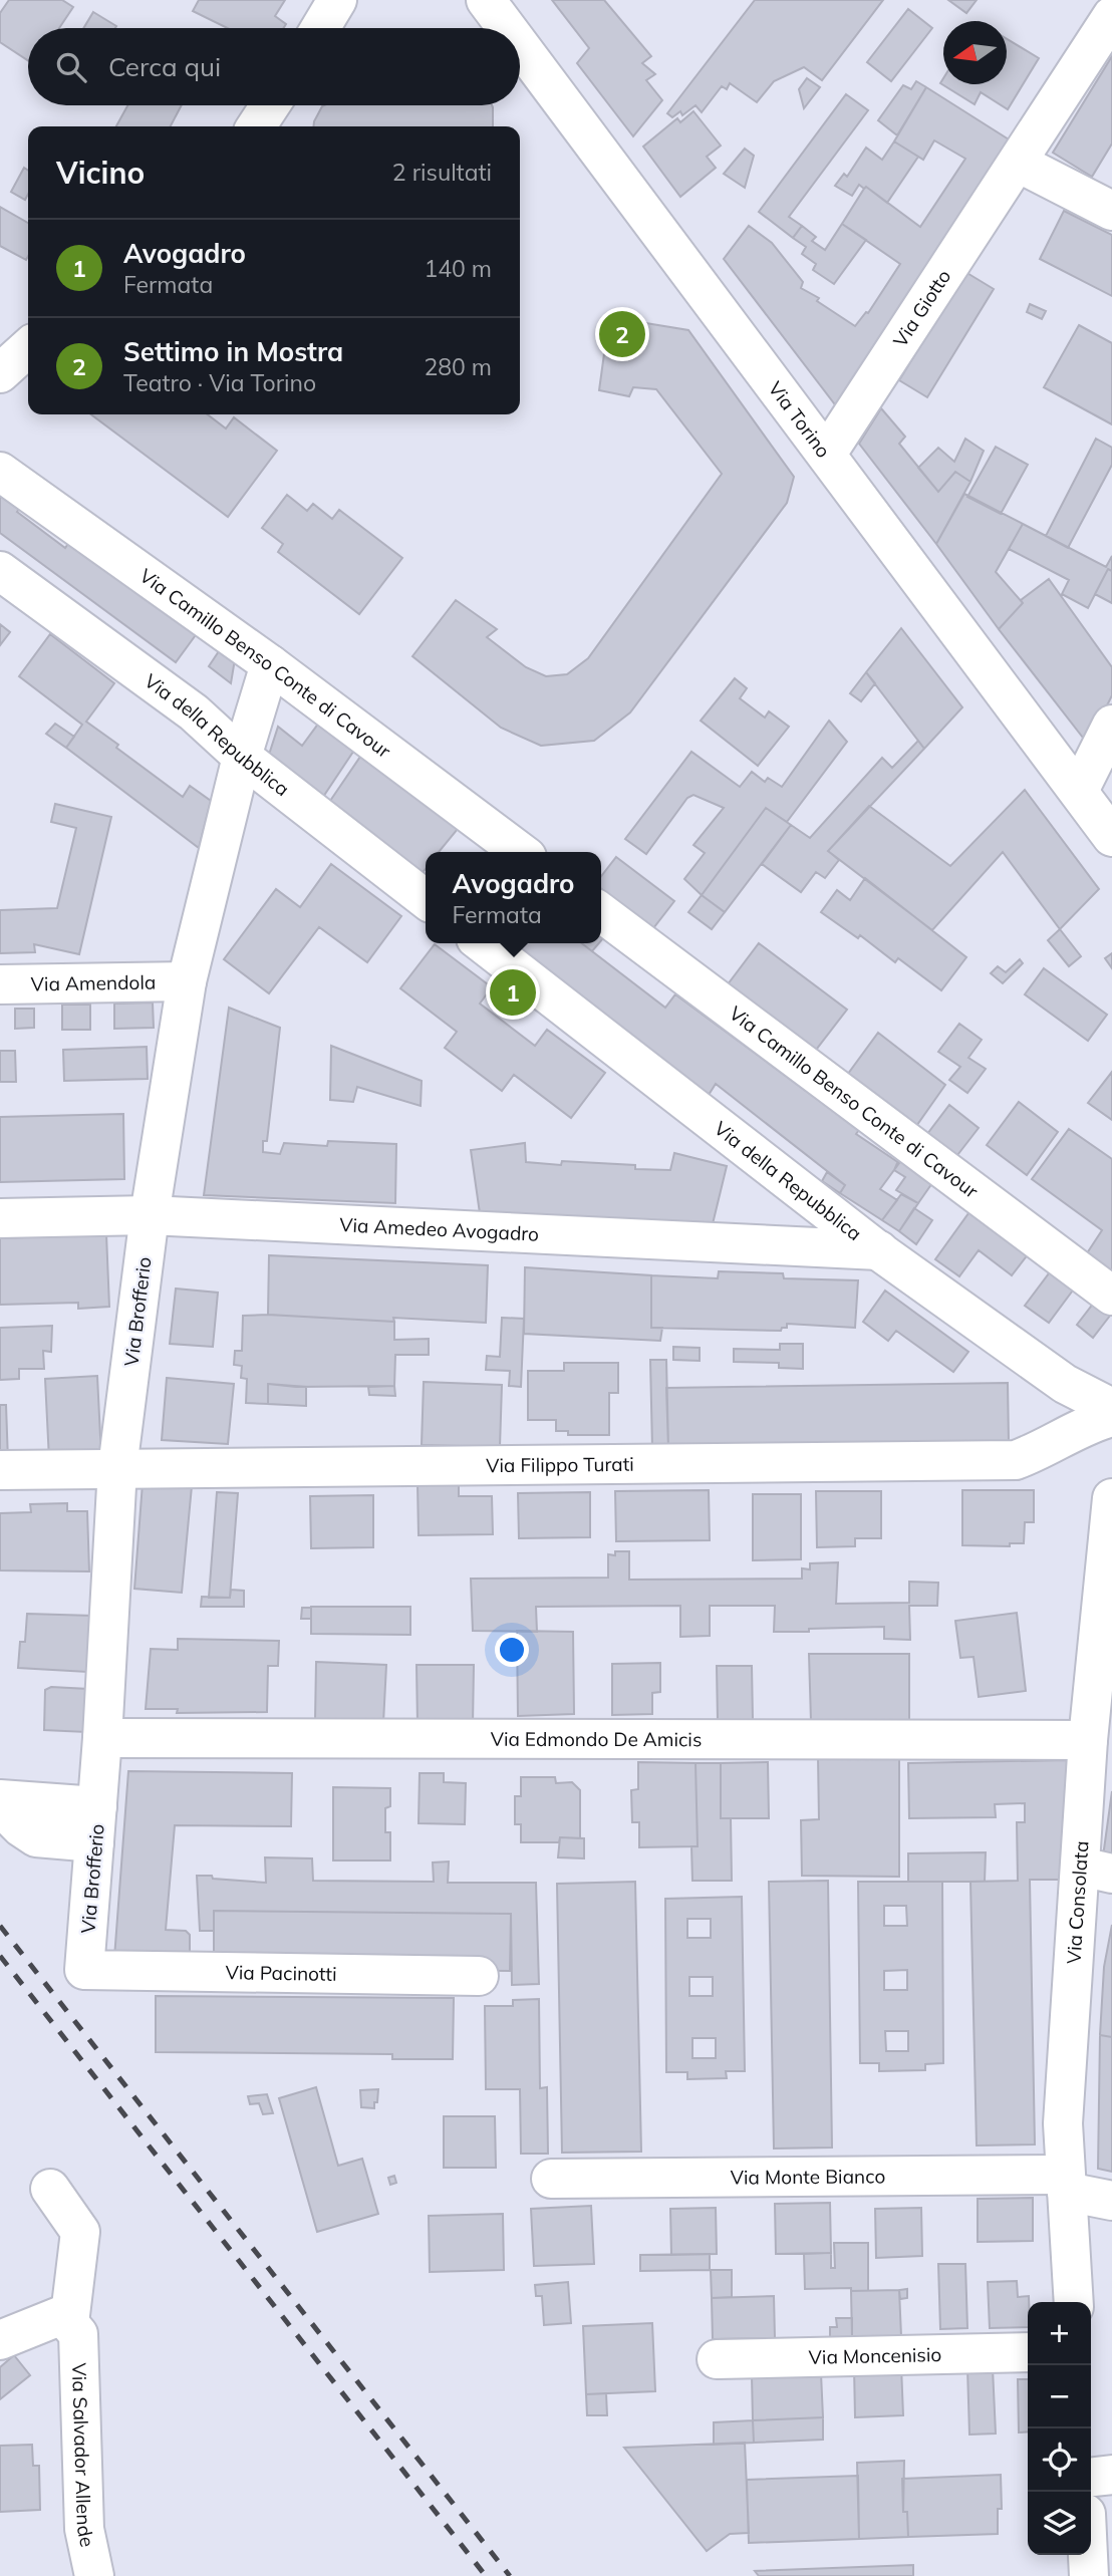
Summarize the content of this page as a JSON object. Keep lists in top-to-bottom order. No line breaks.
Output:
{"streets":{"street":["Via Giotto","Via Torino","Via Camillo Benso Conte di Cavour","Via della Repubblica","Via Amendola","Via Amedeo Avogadro","Via Brofferio","Via Filippo Turati","Via Edmondo De Amicis","Via Consolata","Via Pacinotti","Via Monte Bianco","Via Moncenisio","Via Salvador Allende"]},"crossings":[["Via Giotto","Via Torino"],["Via Camillo Benso Conte di Cavour","Via Brofferio"],["Via della Repubblica","Via Amedeo Avogadro"],["Via della Repubblica","Via Brofferio"],["Via Amendola","Via Brofferio"],["Via Amedeo Avogadro","Via Brofferio"],["Via Brofferio","Via Filippo Turati"],["Via Brofferio","Via Edmondo De Amicis"],["Via Brofferio","Via Pacinotti"],["Via Edmondo De Amicis","Via Consolata"],["Via Consolata","Via Monte Bianco"]],"north":"left","page":{"search":"Cerca qui","heading":["Vicino","2 risultati"],"list":[{"mark":"1","name":"Avogadro","note":"Fermata","value":"140 m"},{"mark":"2","name":"Settimo in Mostra","note":"Teatro · Via Torino","value":"280 m"}],"pins":["2","1"],"popup":["Avogadro","Fermata"],"map_buttons":["+","−"]}}
